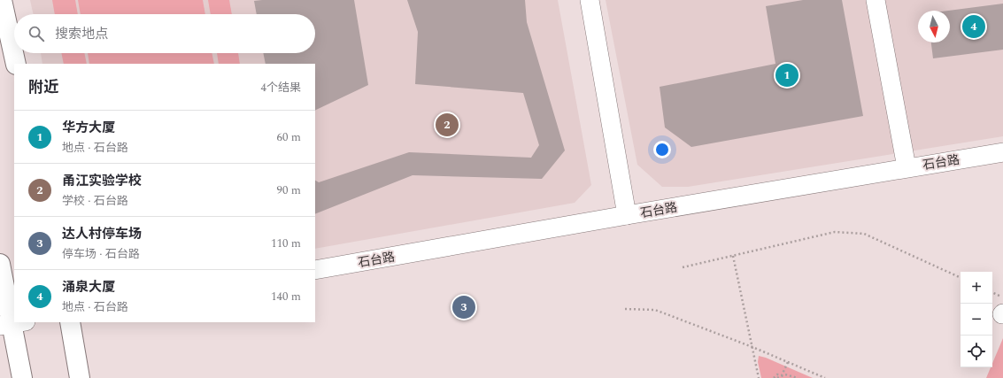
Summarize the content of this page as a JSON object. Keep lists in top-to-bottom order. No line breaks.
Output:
{"streets":{"street":["石台路"]},"north":"bottom","page":{"pins":["4","1","2","3"],"search":"搜索地点","heading":["附近","4个结果"],"list":[{"mark":"1","name":"华方大厦","note":"地点 · 石台路","value":"60 m"},{"mark":"2","name":"甬江实验学校","note":"学校 · 石台路","value":"90 m"},{"mark":"3","name":"达人村停车场","note":"停车场 · 石台路","value":"110 m"},{"mark":"4","name":"涌泉大厦","note":"地点 · 石台路","value":"140 m"}],"map_buttons":["+","−"]}}
